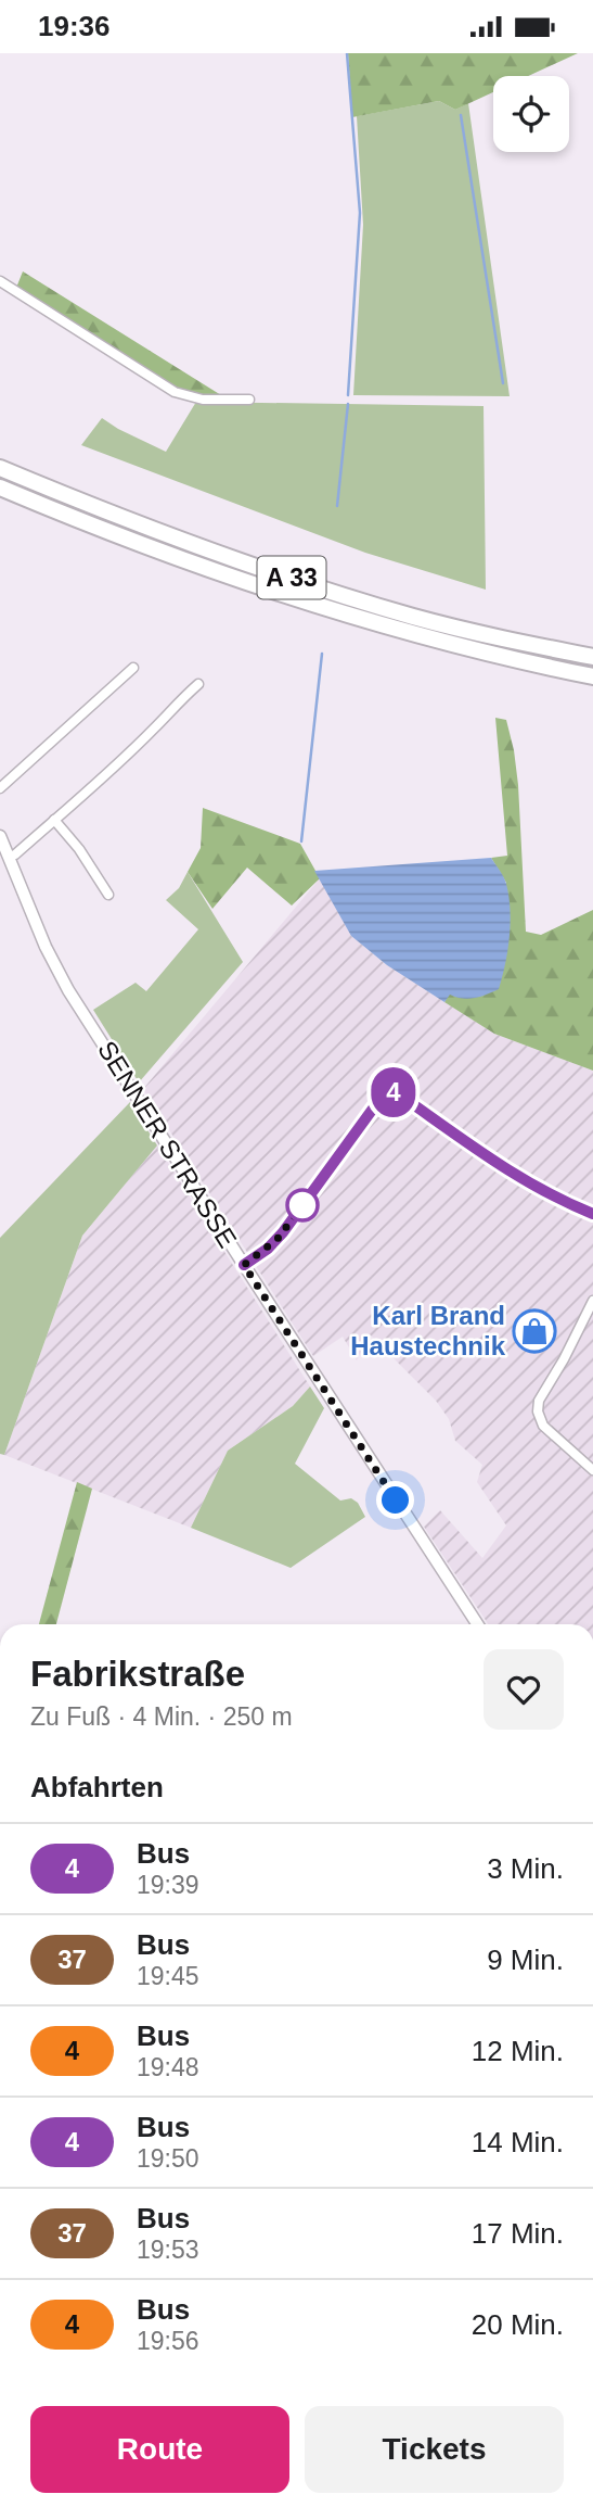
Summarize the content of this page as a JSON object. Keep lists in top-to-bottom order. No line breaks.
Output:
{"streets":{"highway":["A 33"],"street":["SENNER STRASSE"]},"places":{"shop":["Karl Brand Haustechnik"]},"lines":["bus line 4"],"page":{"status":"19:36","on_map":"4","heading":[["Fabrikstraße","Zu Fuß · 4 Min. · 250 m"],"Abfahrten"],"list":[{"mark":"4","name":"Bus","note":"19:39","value":"3 Min."},{"mark":"37","name":"Bus","note":"19:45","value":"9 Min."},{"mark":"4","name":"Bus","note":"19:48","value":"12 Min."},{"mark":"4","name":"Bus","note":"19:50","value":"14 Min."},{"mark":"37","name":"Bus","note":"19:53","value":"17 Min."},{"mark":"4","name":"Bus","note":"19:56","value":"20 Min."}],"buttons":["Route","Tickets"]}}
